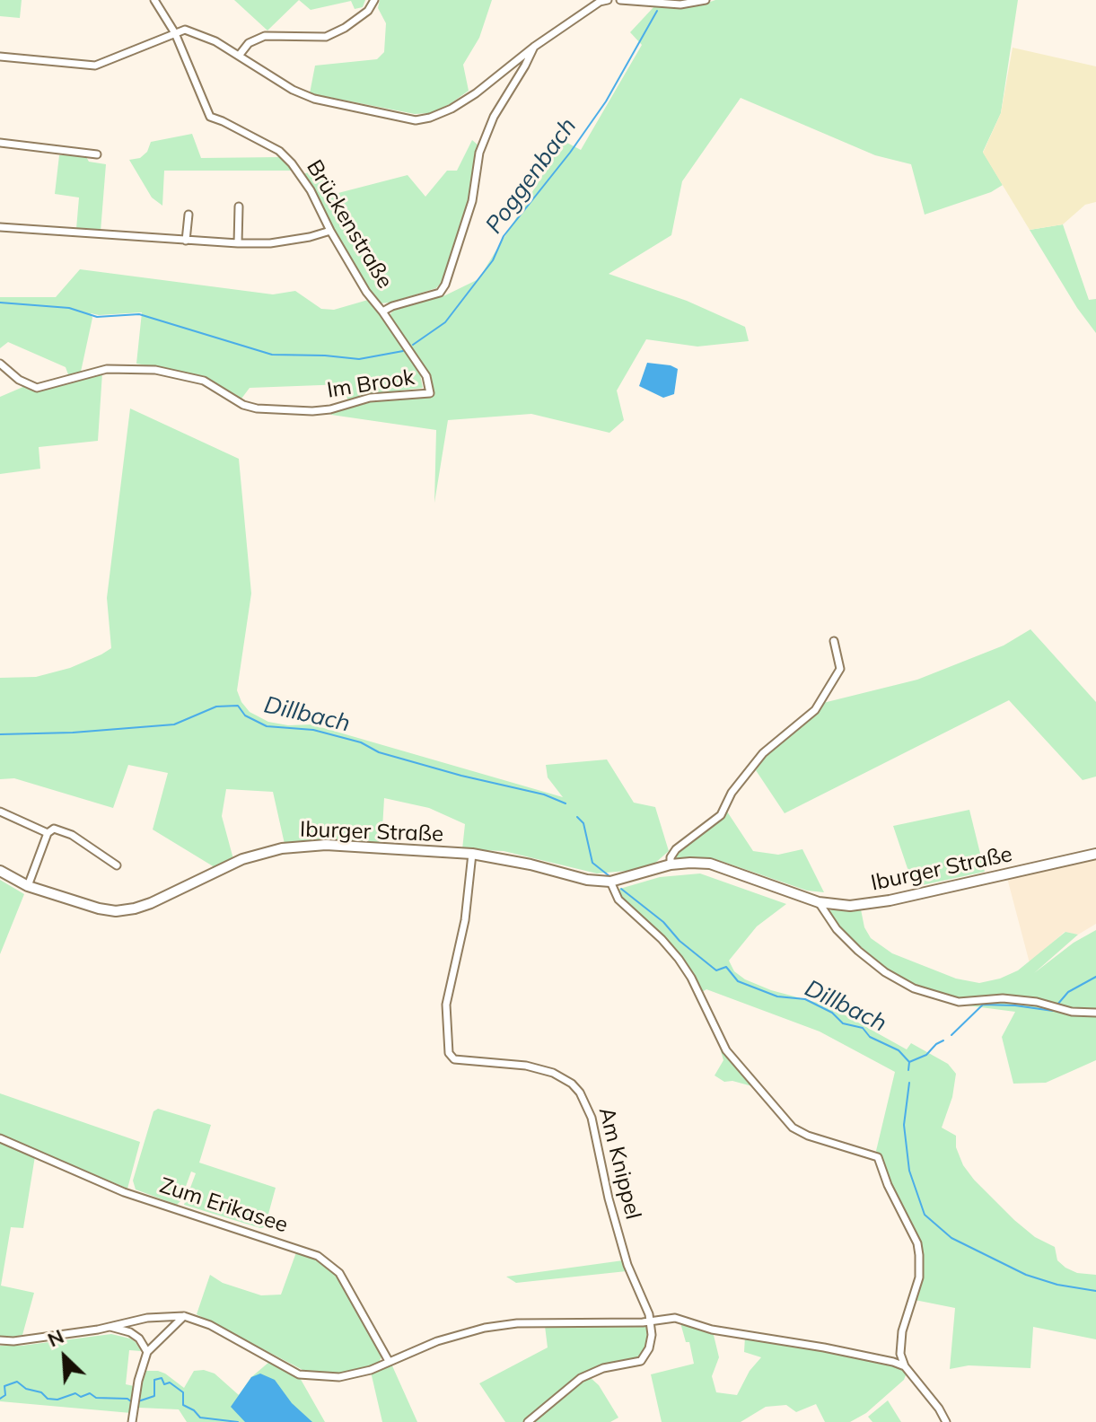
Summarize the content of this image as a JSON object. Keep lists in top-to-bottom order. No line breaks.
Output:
{"streets":{"main road":["Iburger Straße"],"street":["Brückenstraße","Im Brook","Am Knippel","Zum Erikasee"]},"crossings":[["Brückenstraße","Im Brook"],["Iburger Straße","Am Knippel"]],"water":["Poggenbach","Dillbach"],"north":"top left"}
